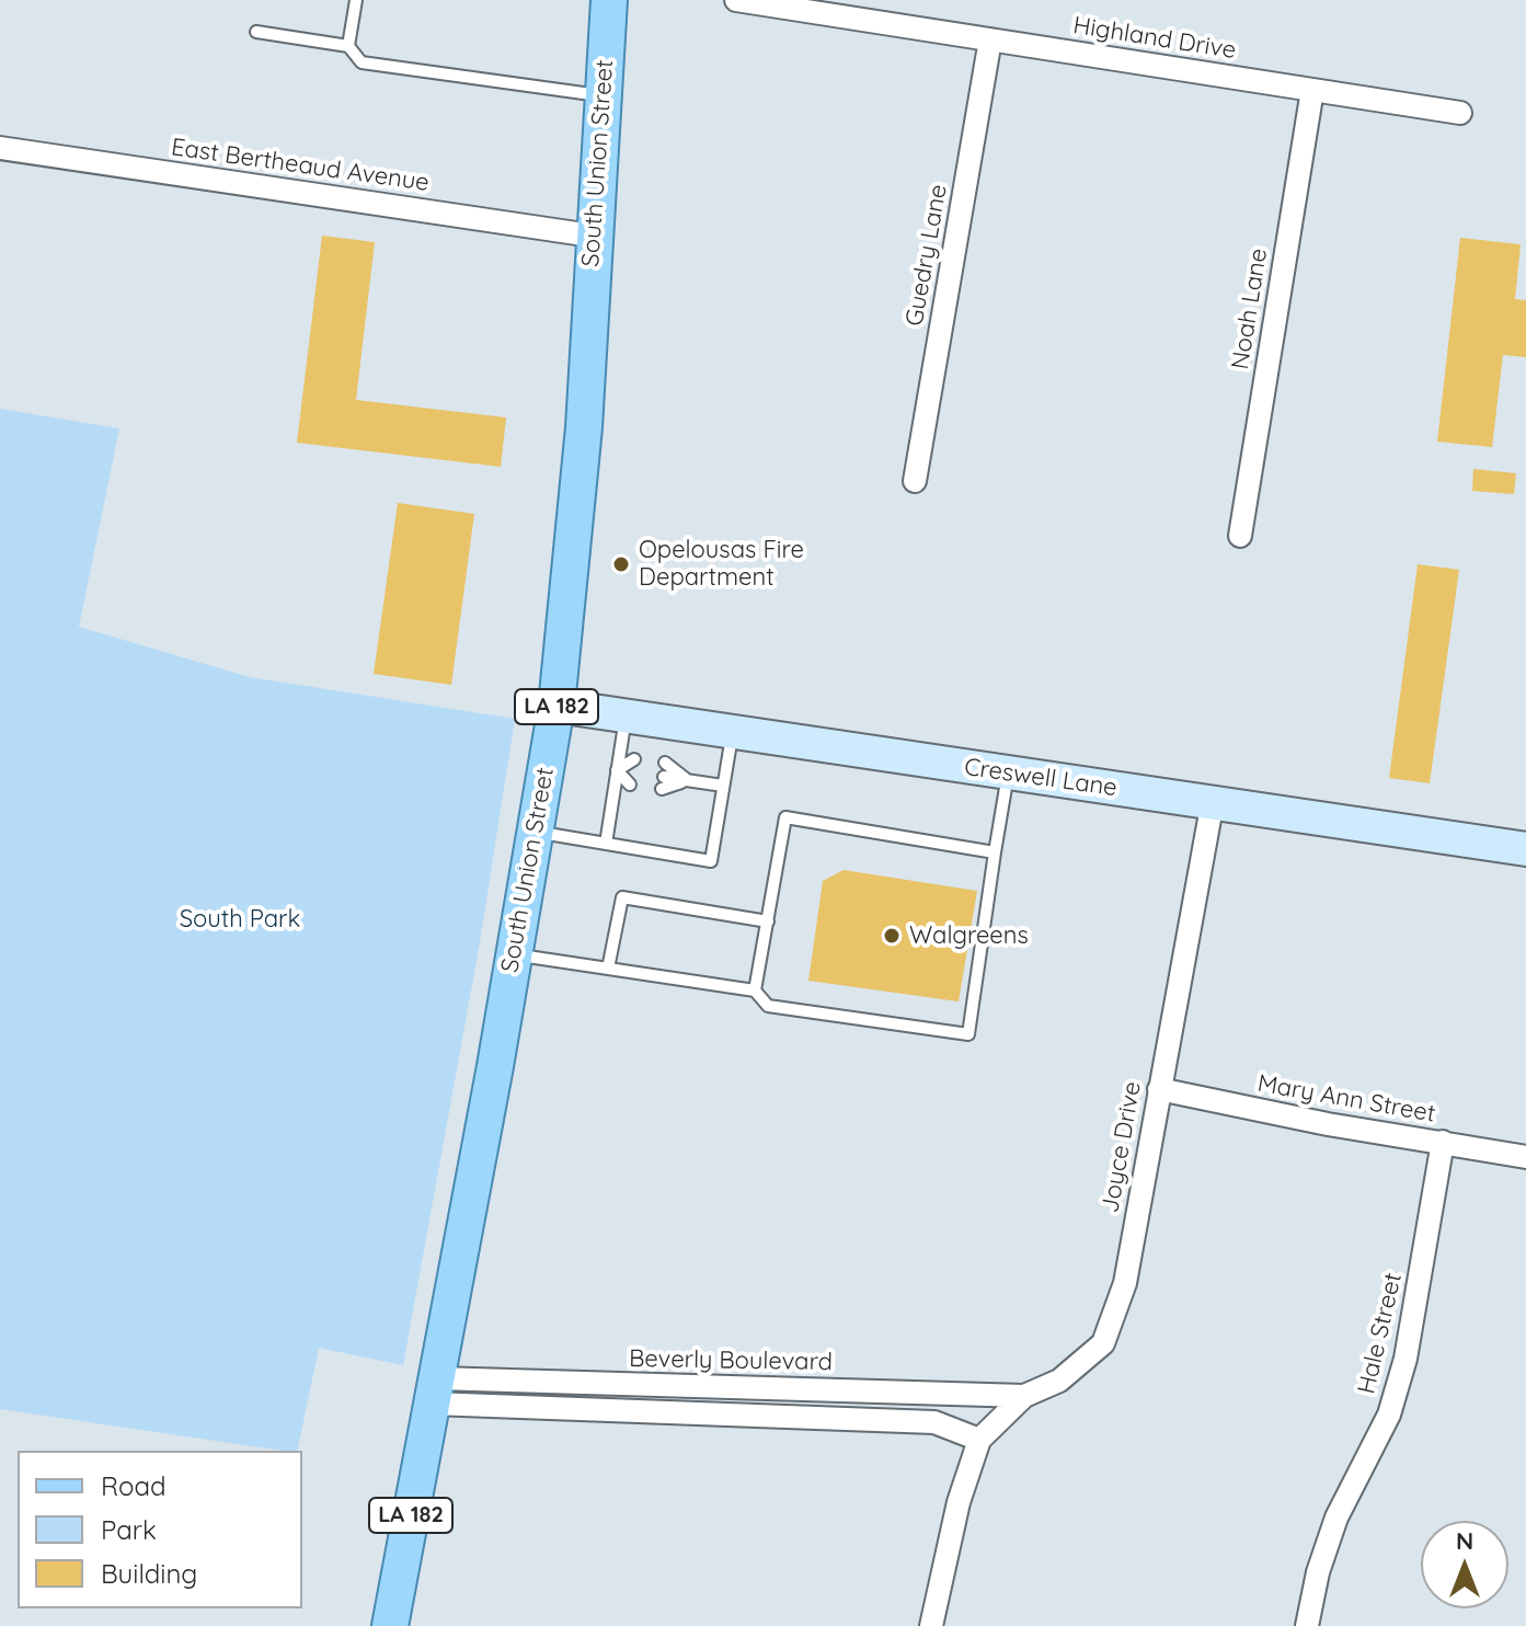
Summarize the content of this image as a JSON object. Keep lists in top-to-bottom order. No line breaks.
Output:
{"streets":{"main road":["South Union Street","LA 182","Creswell Lane"],"street":["Highland Drive","East Bertheaud Avenue","Guedry Lane","Noah Lane","Mary Ann Street","Joyce Drive","Hale Street","Beverly Boulevard"]},"crossings":[["Highland Drive","Guedry Lane"],["Highland Drive","Noah Lane"],["South Union Street","East Bertheaud Avenue"],["South Union Street","Creswell Lane"],["South Union Street","Beverly Boulevard"],["Creswell Lane","Joyce Drive"],["Mary Ann Street","Joyce Drive"],["Mary Ann Street","Hale Street"],["Joyce Drive","Beverly Boulevard"]],"parks":["South Park"],"places":["Opelousas Fire Department","Walgreens"],"legend":["Road","Park","Building"],"north":"top"}
